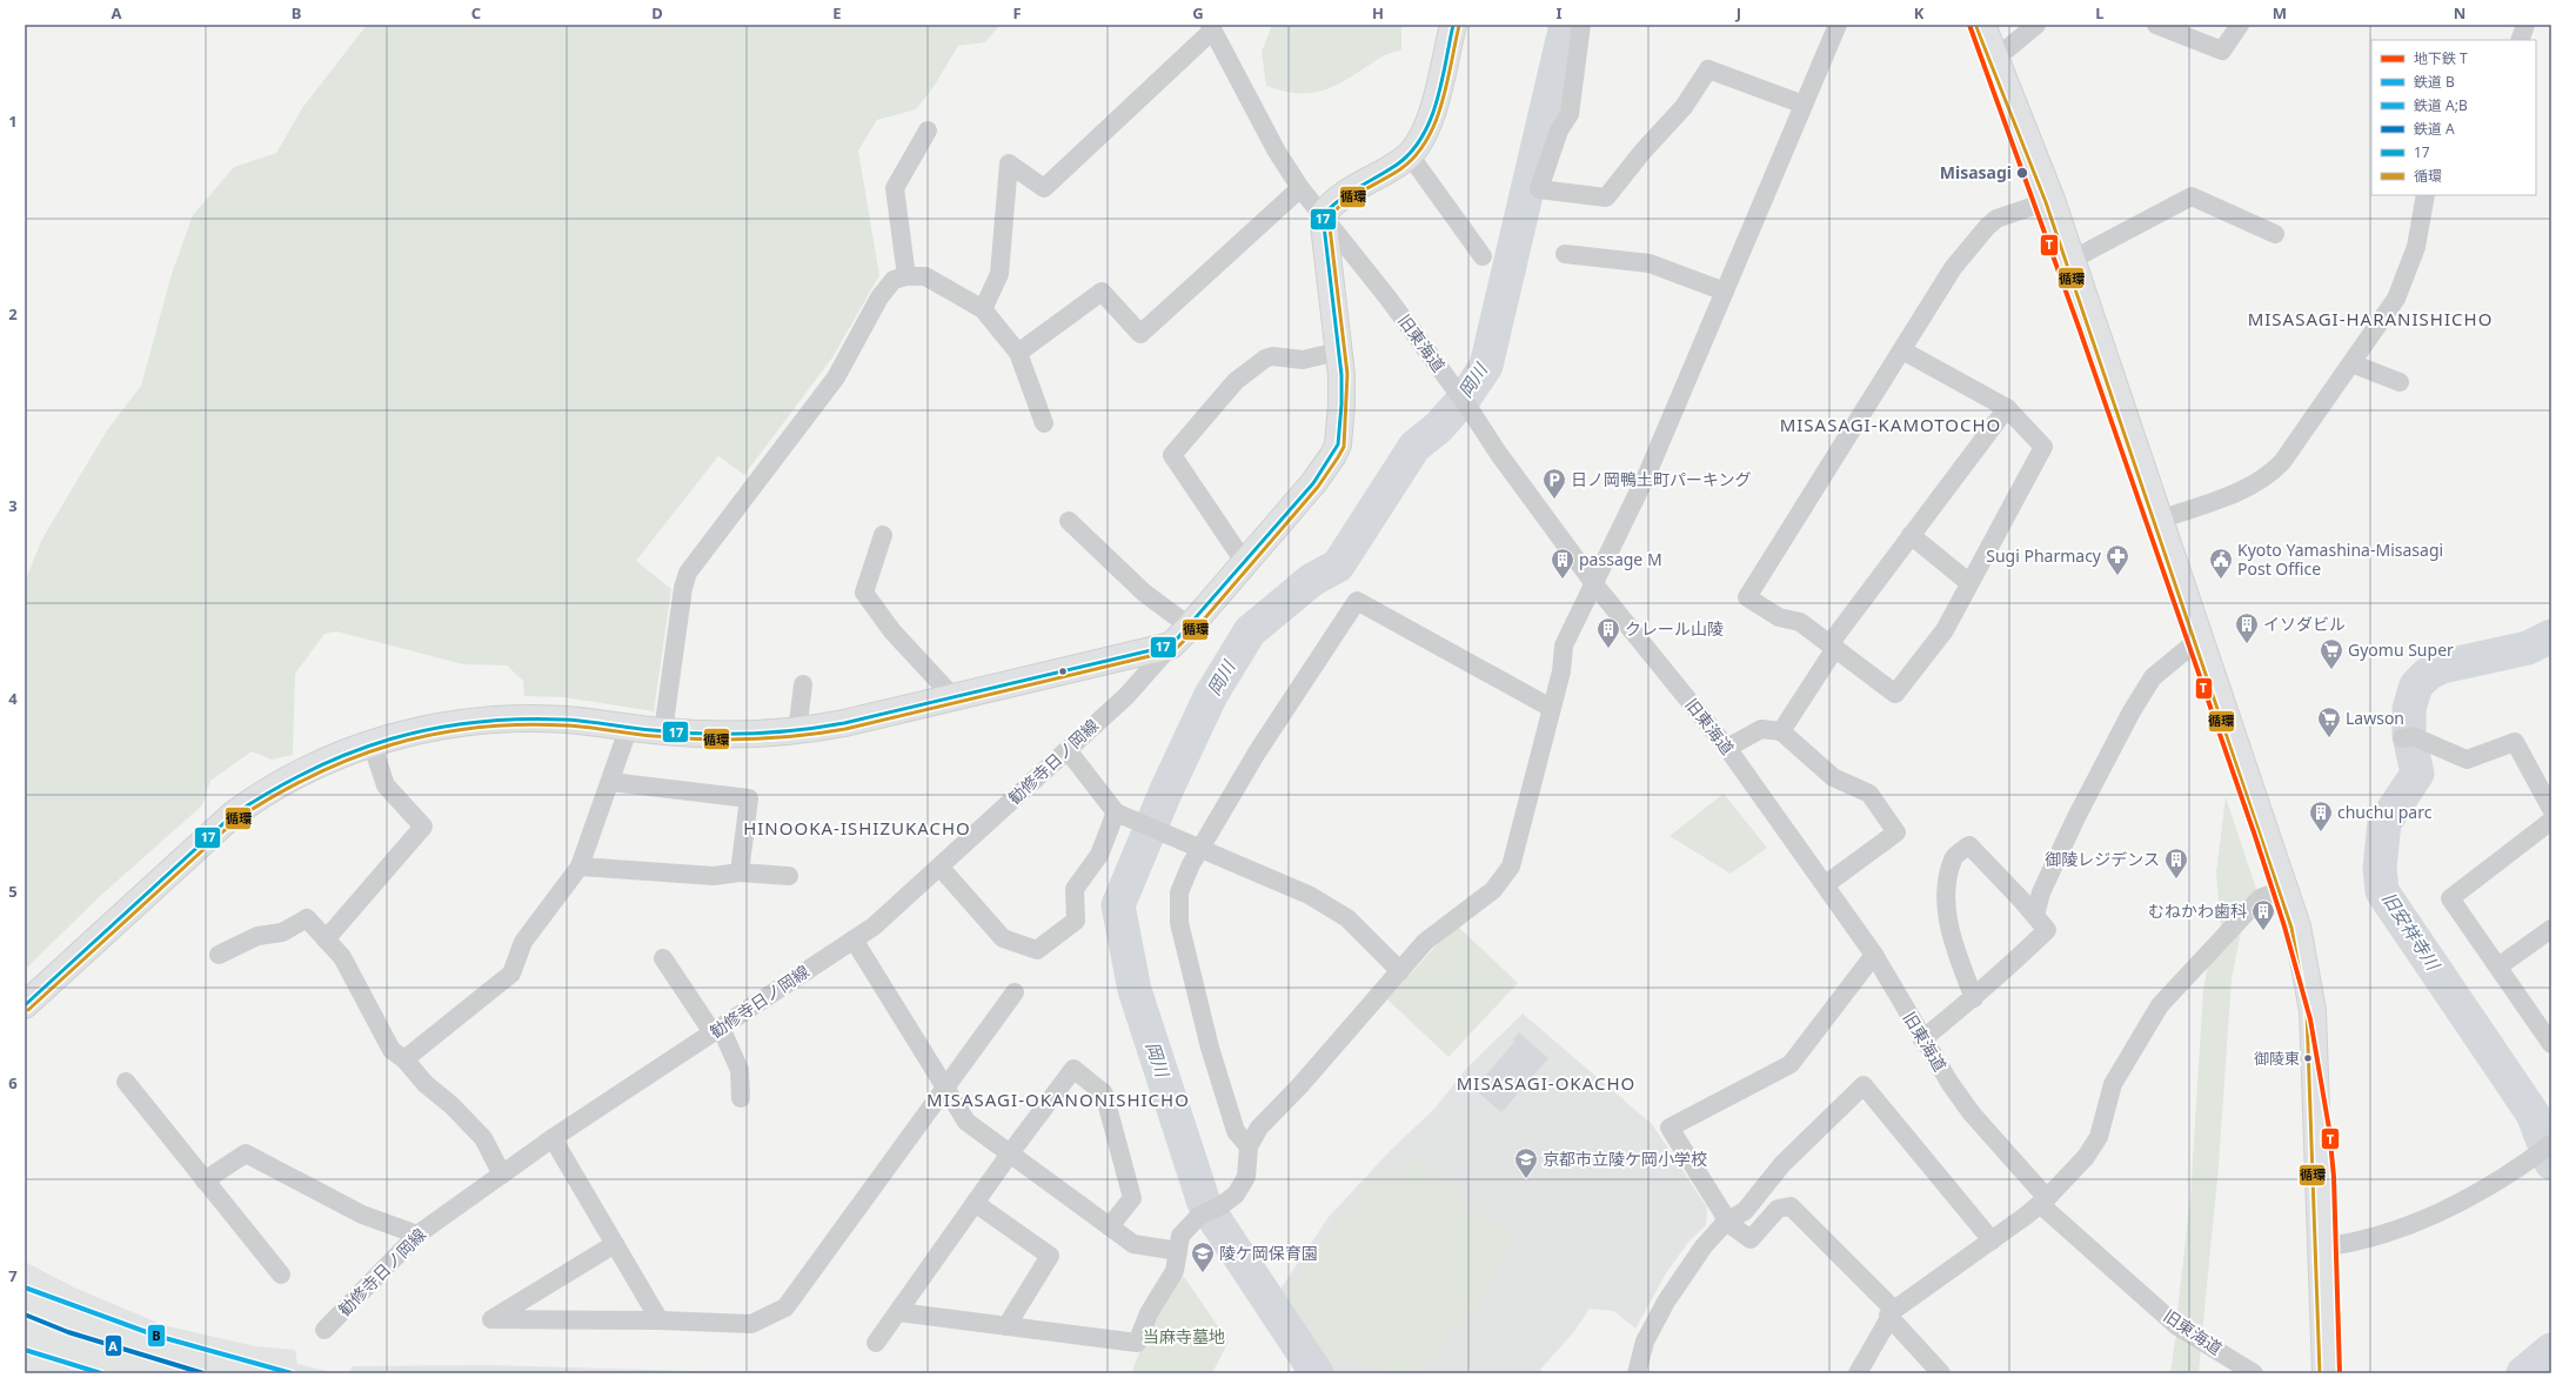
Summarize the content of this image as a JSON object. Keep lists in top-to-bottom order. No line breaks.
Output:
{"streets":{"street":["旧東海道","勧修寺日ノ岡線"]},"districts":["MISASAGI-HARANISHICHO","MISASAGI-KAMOTOCHO","HINOOKA-ISHIZUKACHO","MISASAGI-OKACHO","MISASAGI-OKANONISHICHO"],"water":["岡川","旧安祥寺川"],"parks":["当麻寺墓地"],"places":{"other":["Misasagi","御陵東"],"parking":["日ノ岡鴨土町パーキング"],"pharmacy":["Sugi Pharmacy"],"building":["passage M","イソダビル","クレール山陵","chuchu parc","御陵レジデンス","むねかわ歯科"],"public building":["Kyoto Yamashina-Misasagi Post Office"],"supermarket":["Gyomu Super","Lawson"],"school or university":["京都市立陵ケ岡小学校","陵ケ岡保育園"]},"lines":["metro line T","transit line 17","transit line 循環","rail line B","rail line A","rail line A;B"],"legend":["地下鉄 T","鉄道 B","鉄道 A;B","鉄道 A","17","循環"],"grid":{"columns":["A","B","C","D","E","F","G","H","I","J","K","L","M","N"],"rows":["1","2","3","4","5","6","7"]}}
